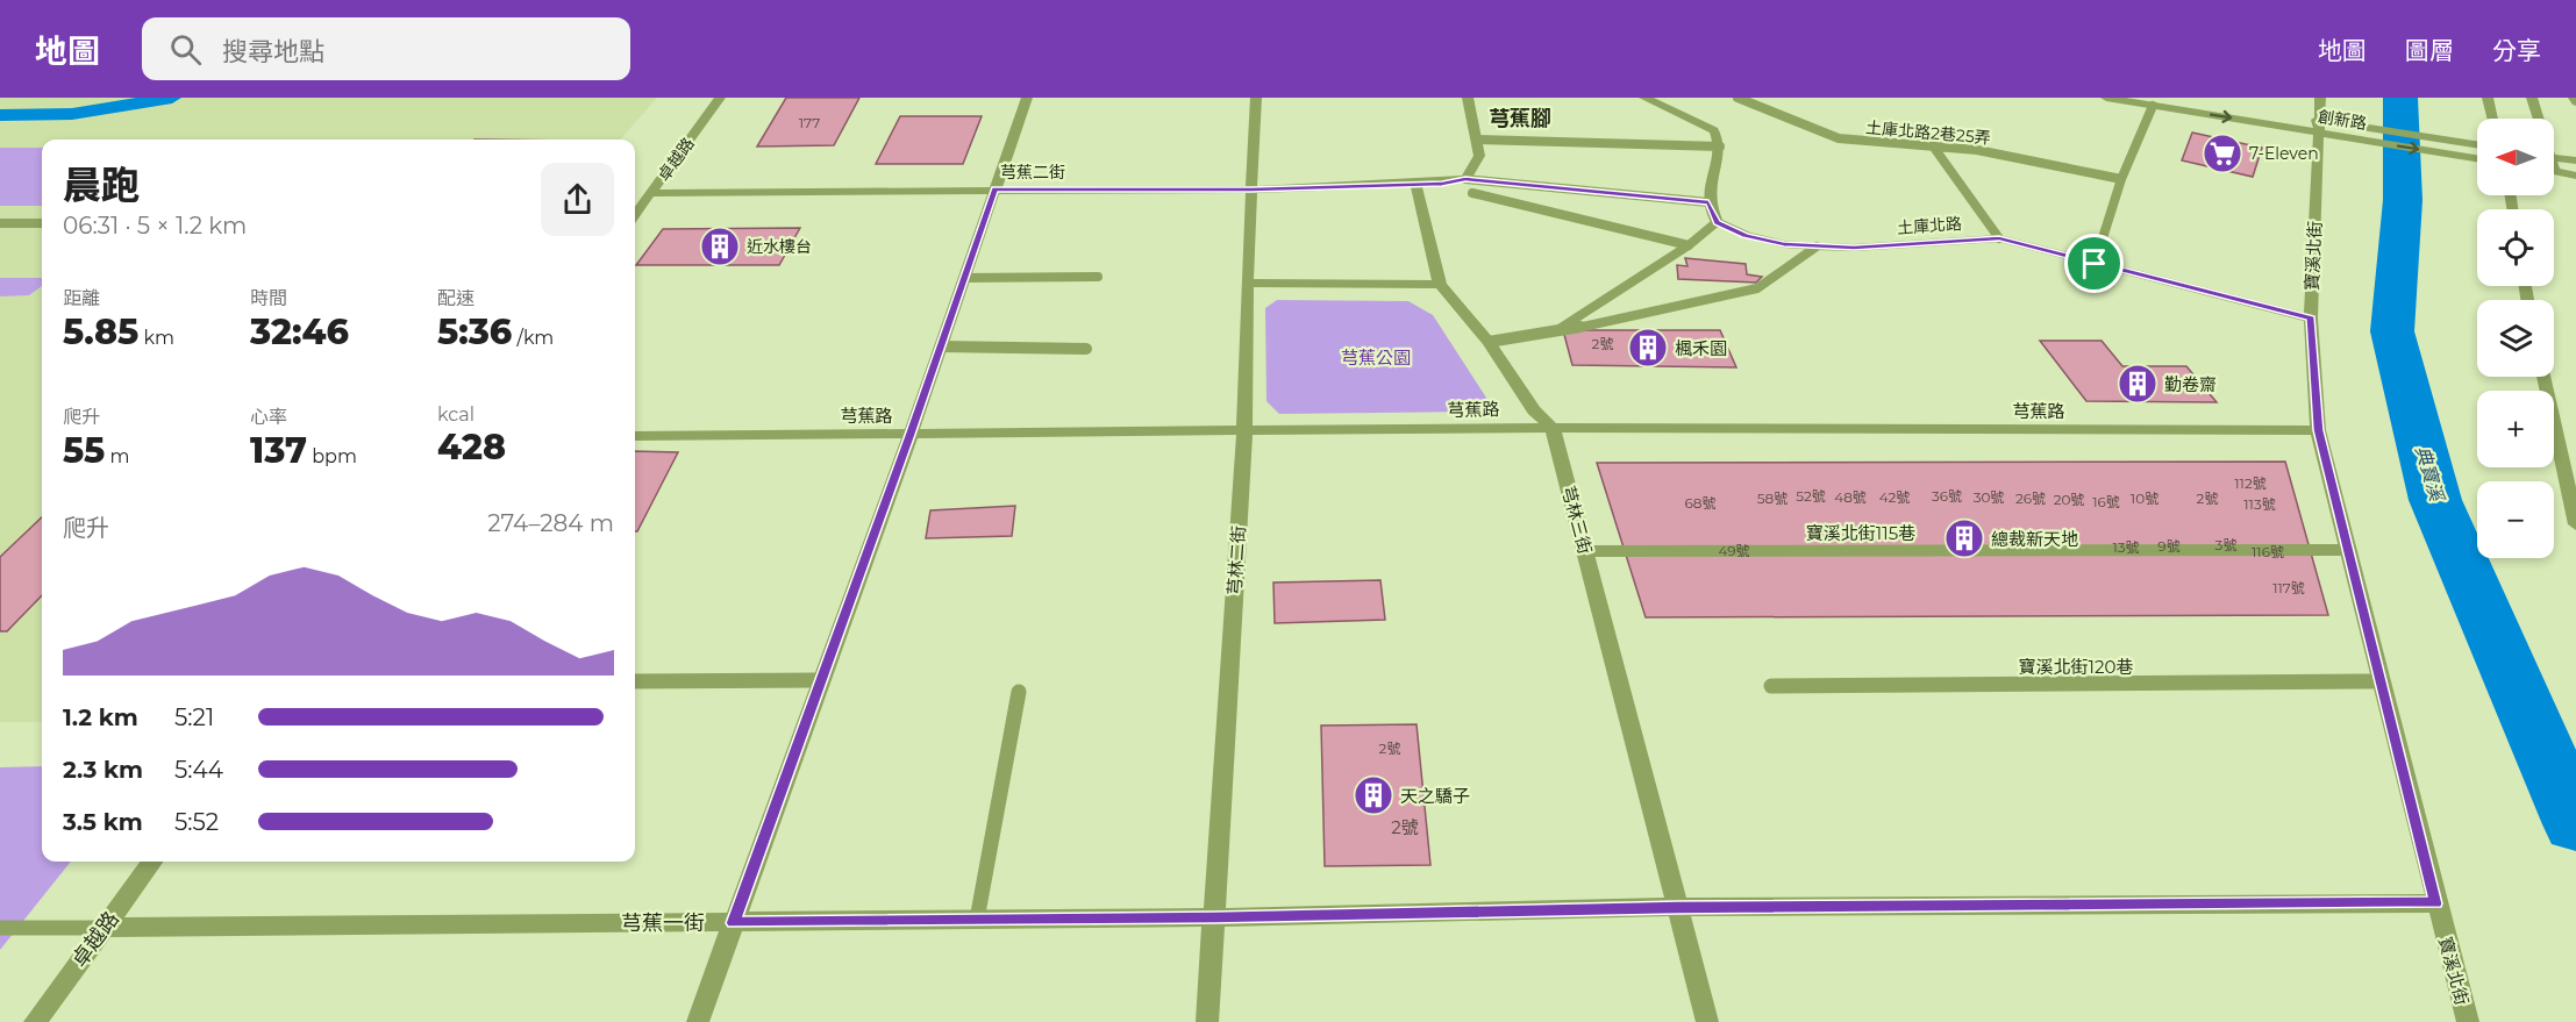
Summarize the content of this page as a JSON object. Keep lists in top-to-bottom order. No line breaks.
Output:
{"streets":{"street":["創新路","卓越路","芎蕉二街","土庫北路","寶溪北街","芎蕉路","芎林三街","芎林二街","芎蕉一街"],"lane":["土庫北路2巷25弄","寶溪北街115巷","寶溪北街120巷"]},"crossings":[["創新路","寶溪北街"],["卓越路","芎蕉二街"],["卓越路","芎蕉一街"],["芎蕉二街","芎林三街"],["芎蕉二街","芎林二街"],["土庫北路","寶溪北街"],["寶溪北街","芎蕉路"],["寶溪北街","寶溪北街115巷"],["寶溪北街","寶溪北街120巷"],["寶溪北街","芎蕉一街"],["芎蕉路","芎林三街"],["芎蕉路","芎林二街"],["芎林三街","寶溪北街115巷"],["芎林三街","芎蕉一街"],["芎林二街","芎蕉一街"]],"districts":["芎蕉腳"],"water":["典寶溪"],"parks":["芎蕉公園"],"places":{"supermarket":["7-Eleven"],"building":["近水樓台","楓禾園","勤卷齋","總裁新天地","天之驕子"]},"house_numbers":["177","2號","112號","52號","36號","48號","42號","30號","58號","26號","10號","2號","20號","16號","68號","113號","3號","9號","13號","49號","116號","117號","2號","2號"],"north":"left","page":{"header":"地圖","search":"搜尋地點","nav":["地圖","圖層","分享"],"map_buttons":["+","−"],"heading":["晨跑","06:31 · 5 × 1.2 km"],"stats":[["距離","5.85 km"],["時間","32:46"],["配速","5:36 /km"],["爬升","55 m"],["心率","137 bpm"],["kcal","428"]],"chart":["爬升","274–284 m"],"list":[{"name":"1.2 km","note":"5:21"},{"name":"2.3 km","note":"5:44"},{"name":"3.5 km","note":"5:52"}]}}
